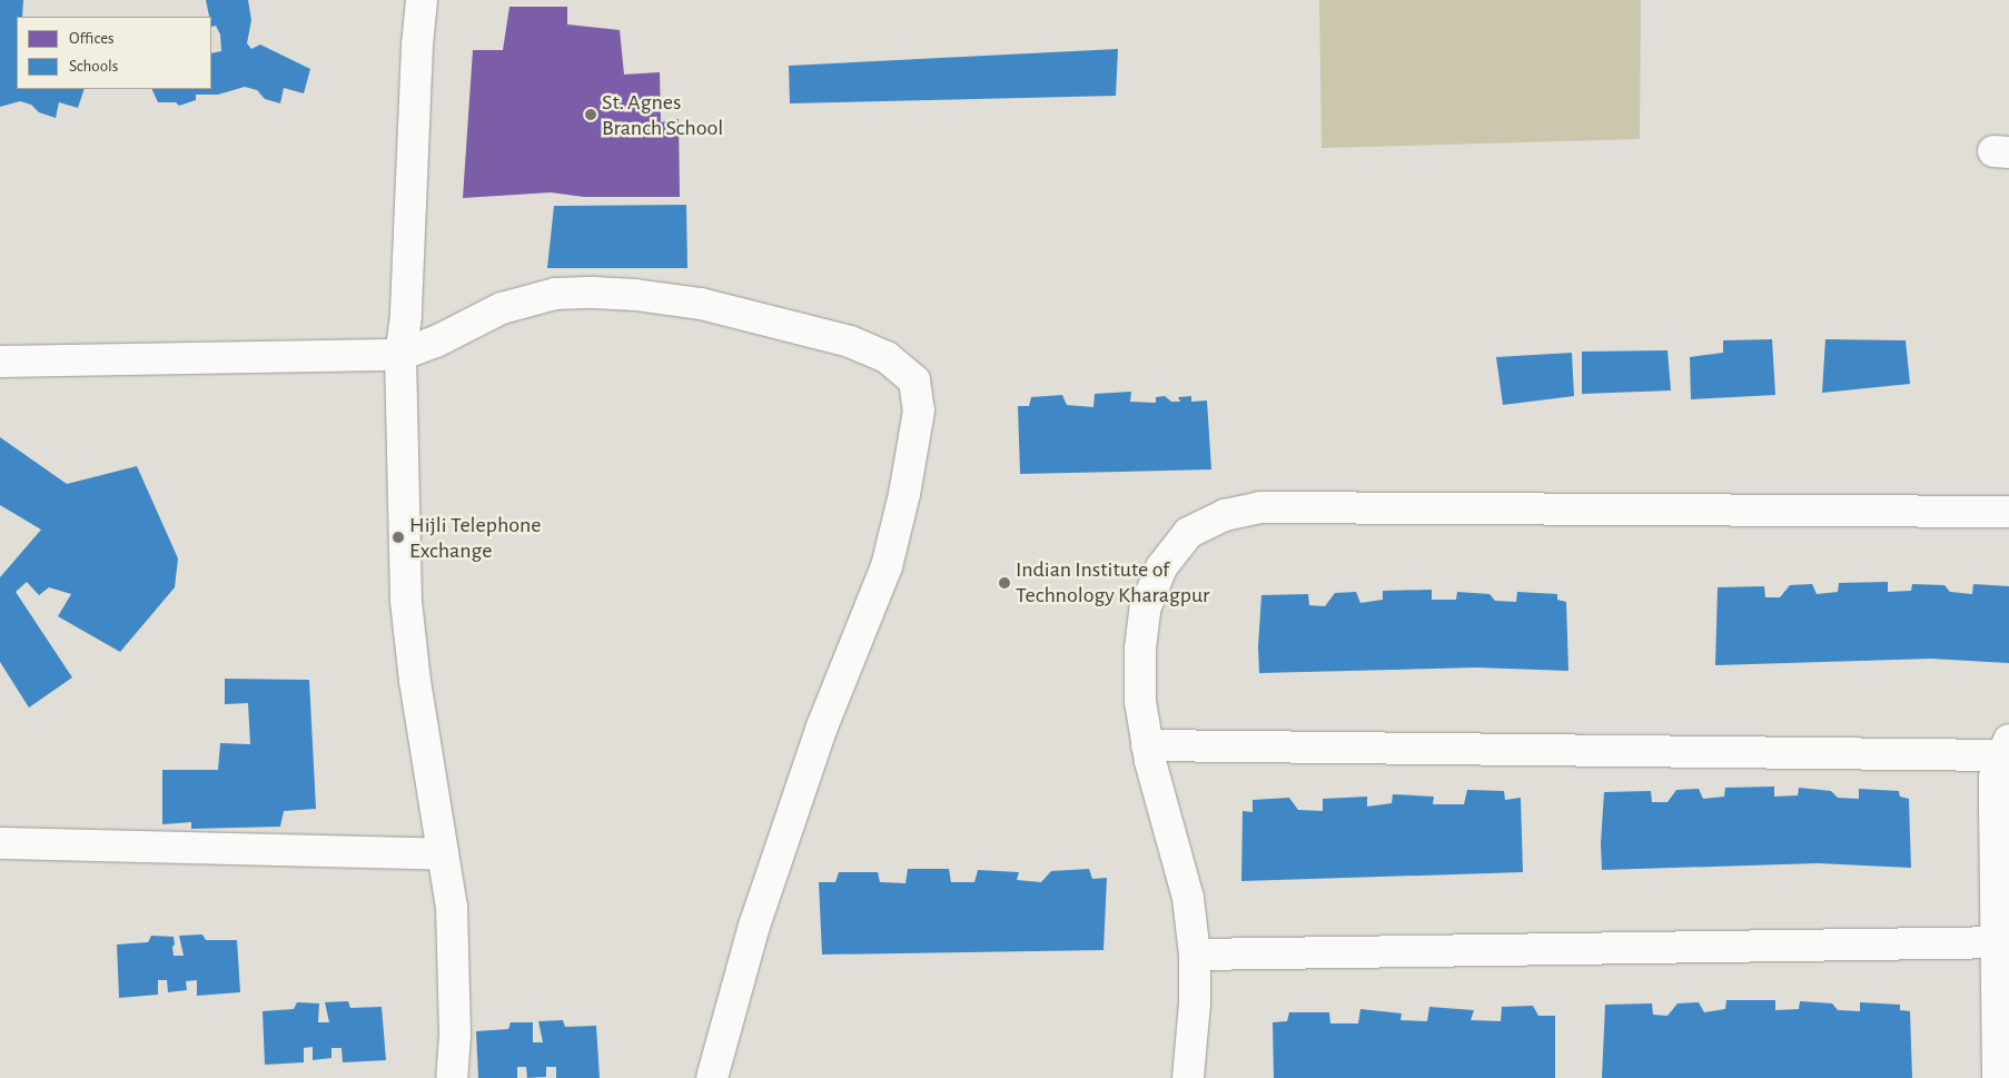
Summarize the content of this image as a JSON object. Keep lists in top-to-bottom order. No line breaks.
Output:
{"places":["St. Agnes Branch School","Hijli Telephone Exchange","Indian Institute of Technology Kharagpur"],"legend":["Offices","Schools"]}
